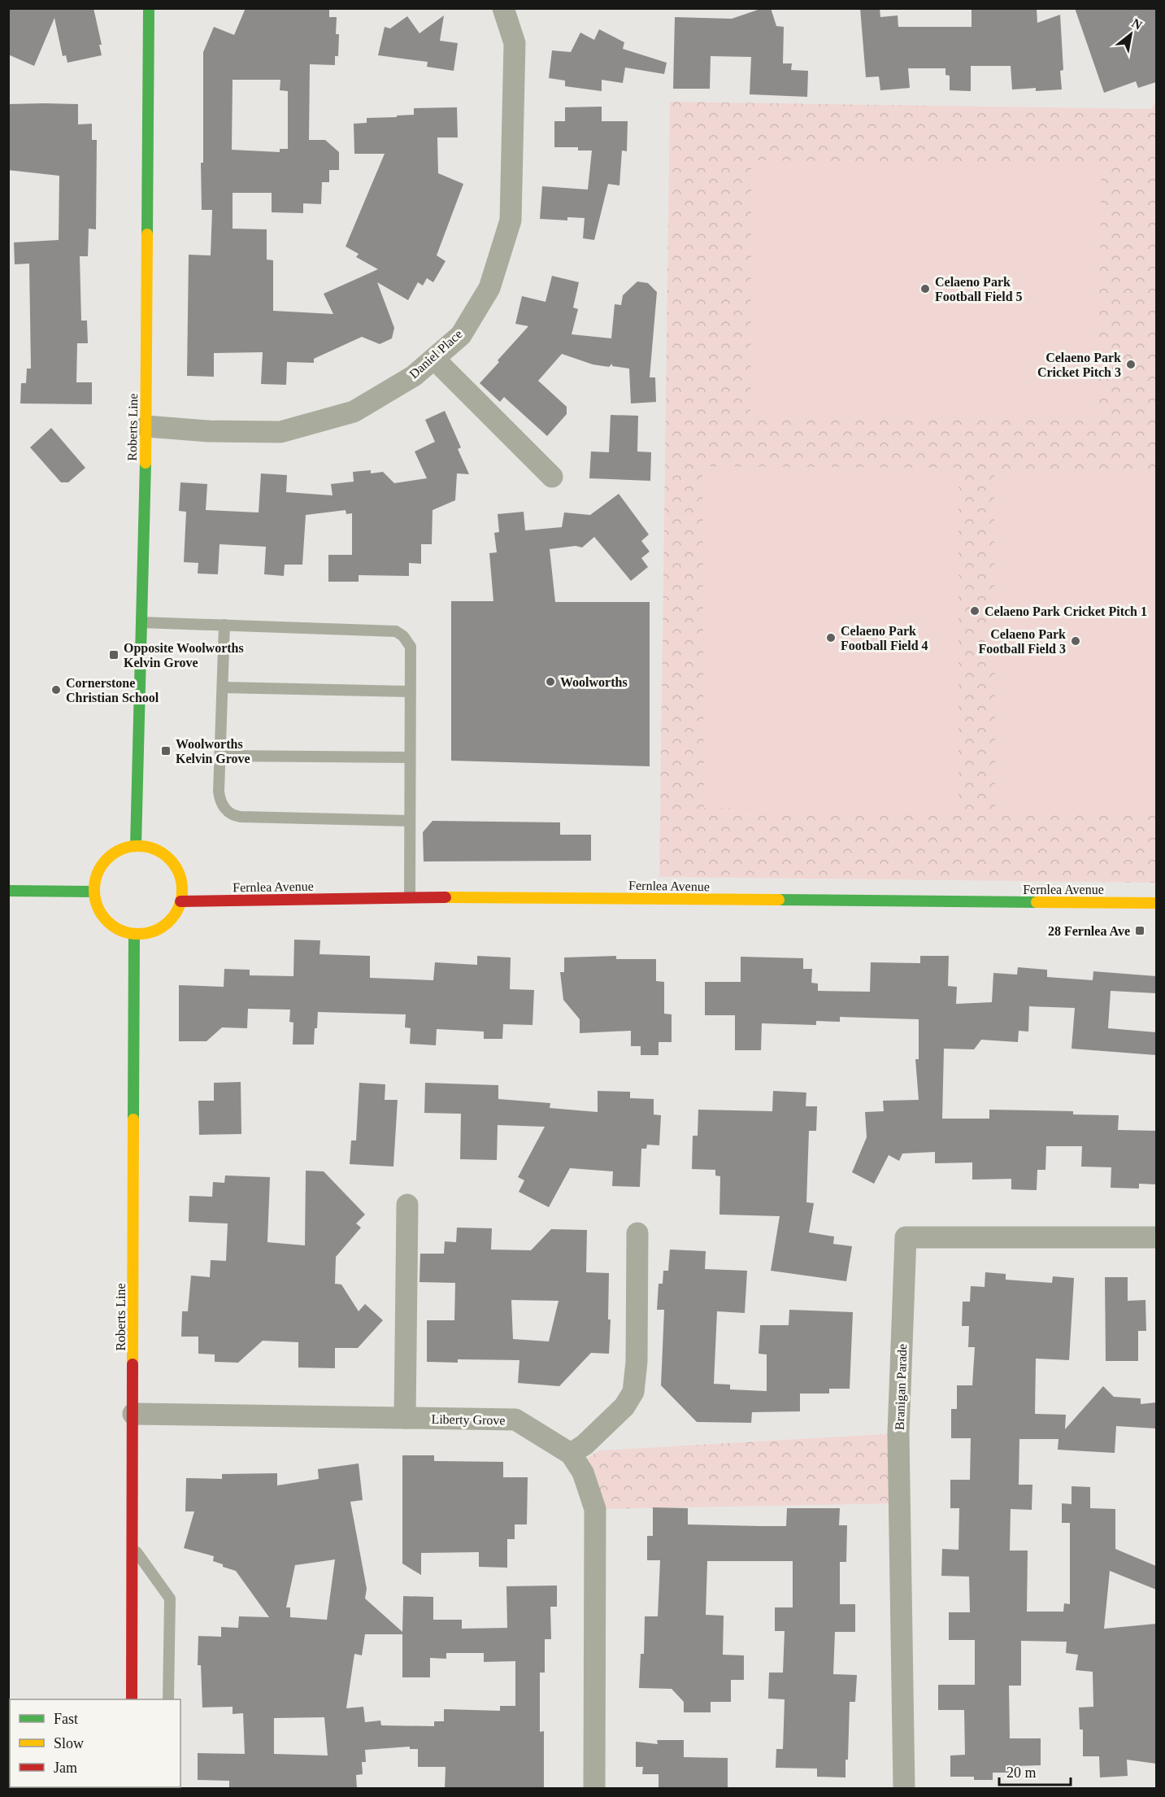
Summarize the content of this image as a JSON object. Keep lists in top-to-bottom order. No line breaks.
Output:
{"streets":{"main road":["Roberts Line","Fernlea Avenue"],"street":["Daniel Place","Branigan Parade","Liberty Grove"]},"crossings":[["Daniel Place","Roberts Line"],["Roberts Line","Fernlea Avenue"],["Roberts Line","Liberty Grove"]],"places":{"other":["Celaeno Park Football Field 5","Celaeno Park Cricket Pitch 3","Celaeno Park Cricket Pitch 1","Celaeno Park Football Field 4","Celaeno Park Football Field 3","Woolworths","Cornerstone Christian School"],"transit":["Opposite Woolworths Kelvin Grove","Woolworths Kelvin Grove","28 Fernlea Ave"]},"legend":["Fast","Slow","Jam"],"scale_bar":"20 m","north":"top right"}
